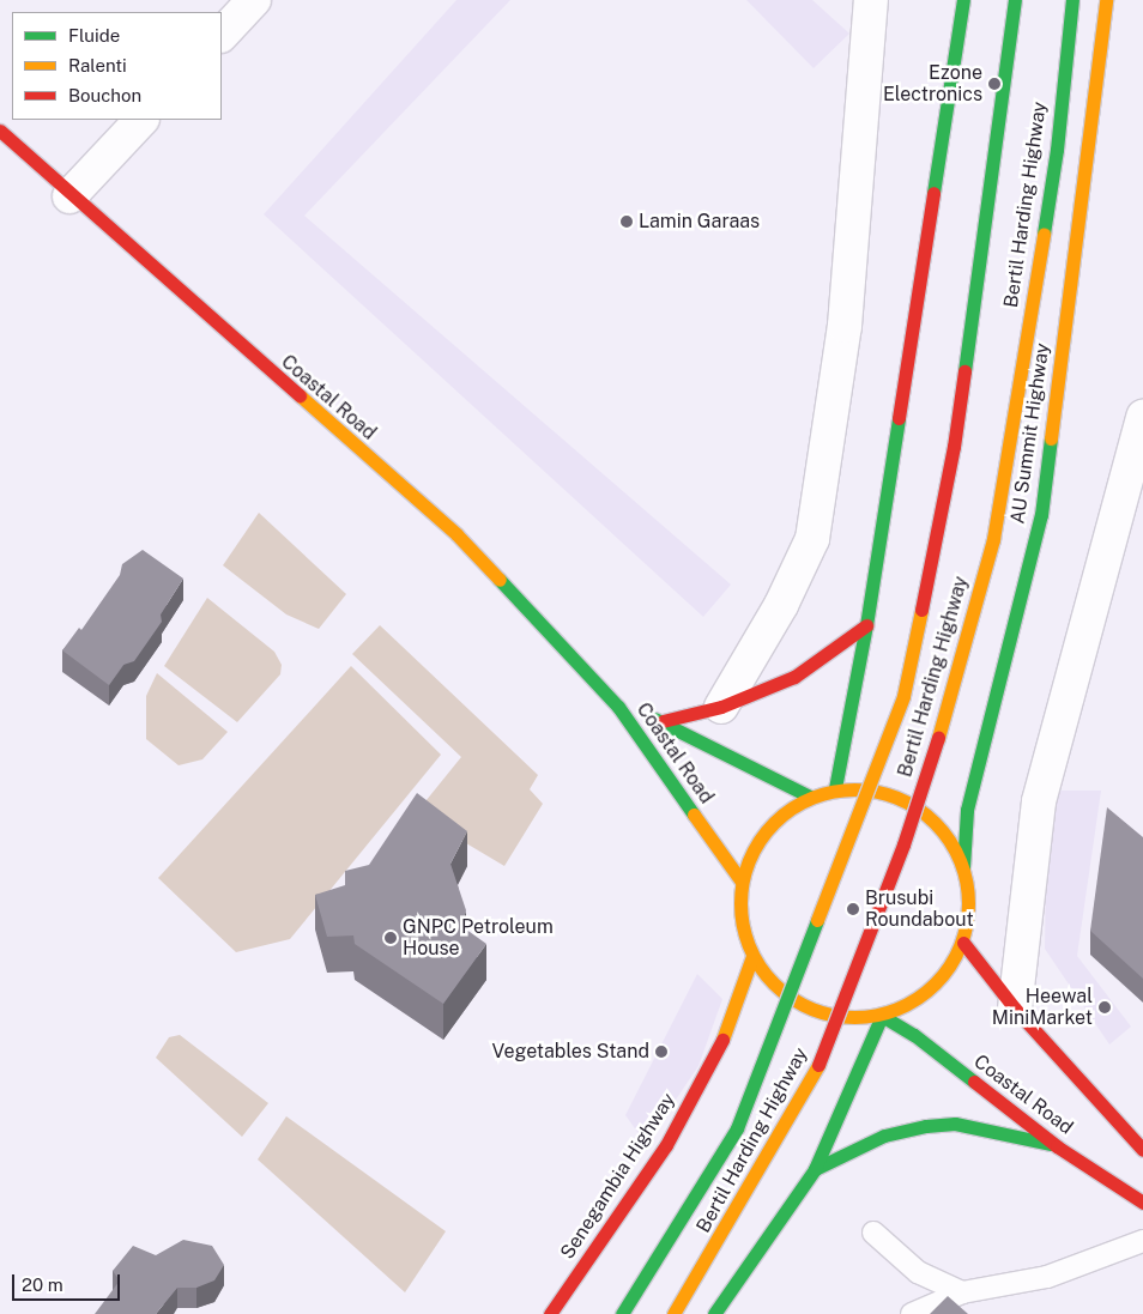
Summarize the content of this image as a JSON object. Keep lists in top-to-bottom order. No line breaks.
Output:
{"streets":{"main road":["Bertil Harding Highway","Coastal Road","AU Summit Highway","Senegambia Highway"]},"places":["Ezone Electronics","Lamin Garaas","Brusubi Roundabout","GNPC Petroleum House","Heewal MiniMarket","Vegetables Stand"],"legend":["Fluide","Ralenti","Bouchon"],"scale_bar":"20 m"}
